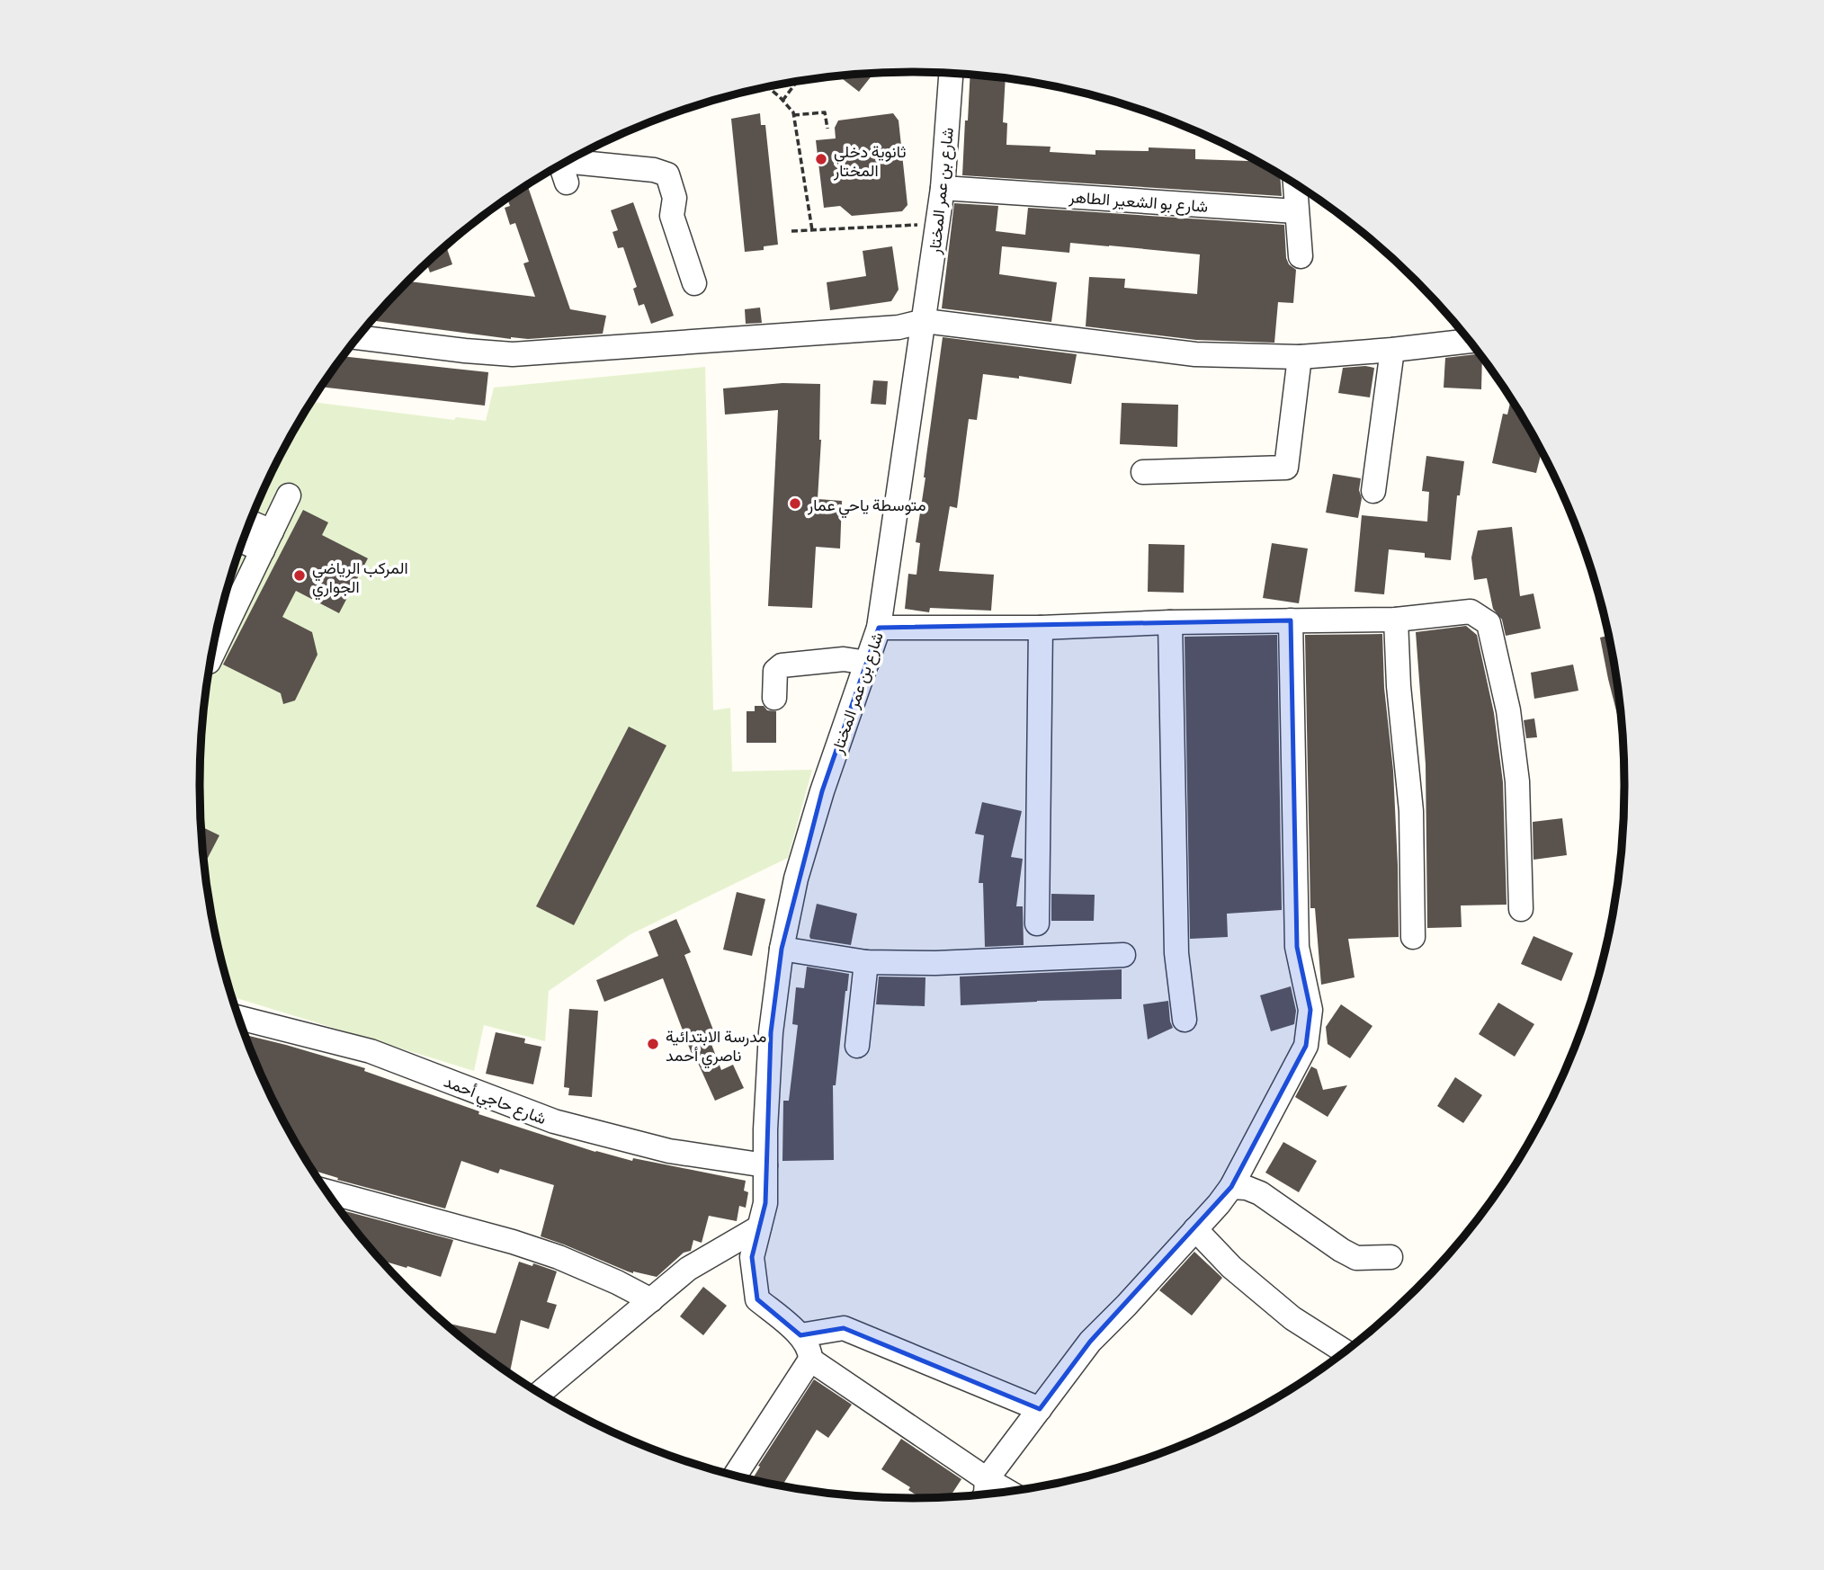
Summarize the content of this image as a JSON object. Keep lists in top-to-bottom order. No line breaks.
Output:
{"streets":{"street":["شارع بن عمر المختار","شارع بو الشعير الطاهر","شارع حاجي أحمد"]},"crossings":[["شارع بن عمر المختار","شارع بو الشعير الطاهر"],["شارع بن عمر المختار","شارع حاجي أحمد"]],"places":["ثانوية دخلي المختار","متوسطة ياحي عمار","المركب الرياضي الجواري","مدرسة الابتدائية ناصري أحمد"]}
